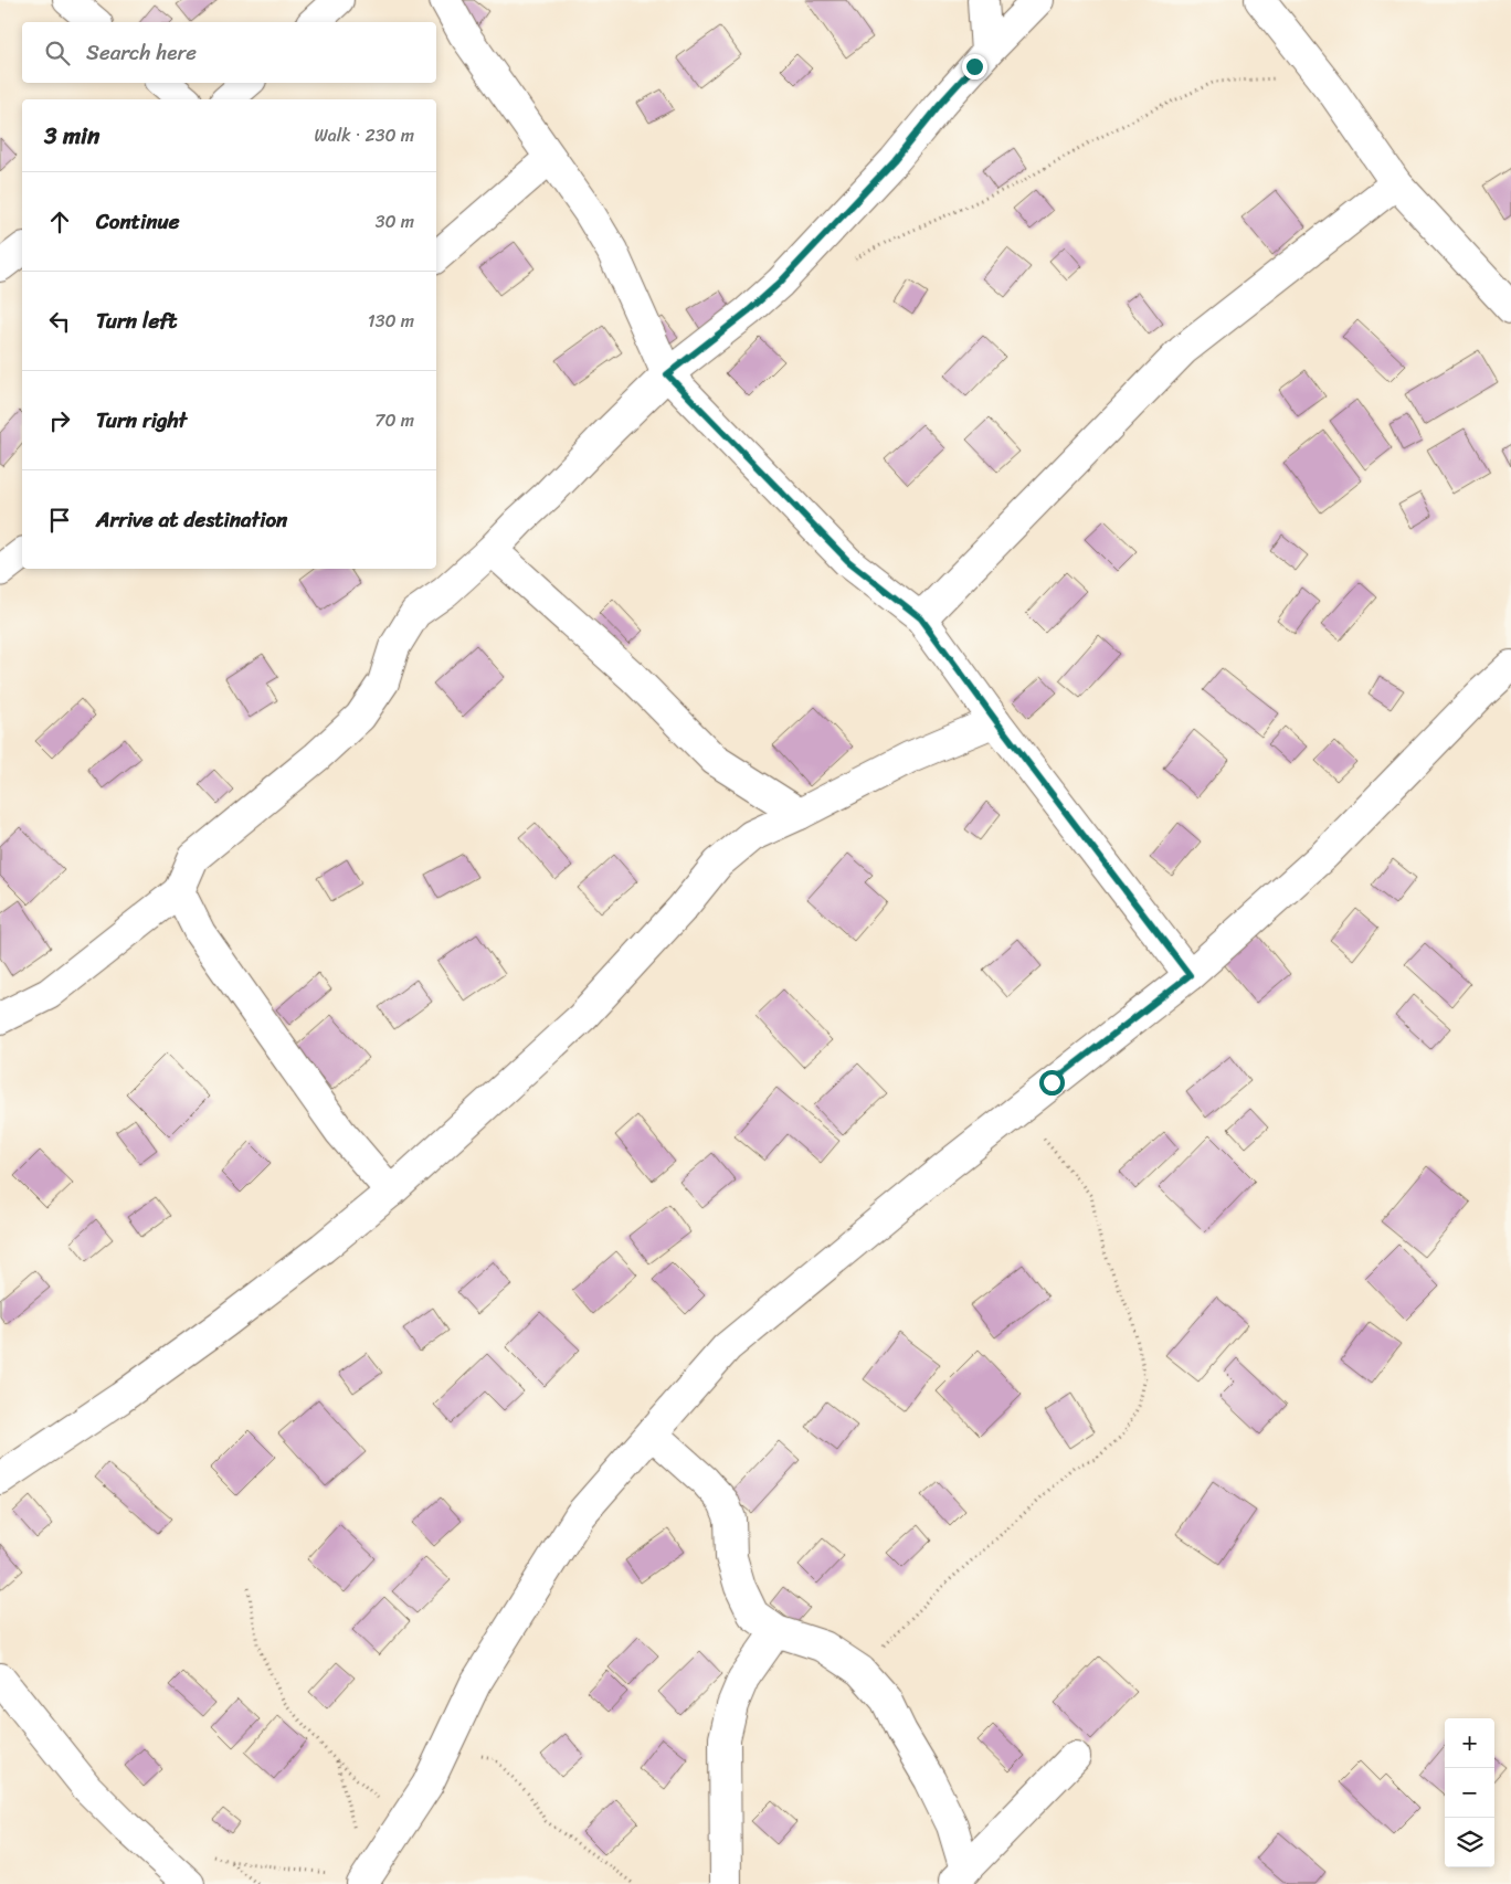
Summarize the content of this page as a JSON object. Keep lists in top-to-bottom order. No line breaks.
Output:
{"page":{"search":"Search here","heading":["3 min","Walk · 230 m"],"list":[["Continue","30 m"],["Turn left","130 m"],["Turn right","70 m"],"Arrive at destination"],"map_buttons":["+","−"]}}
